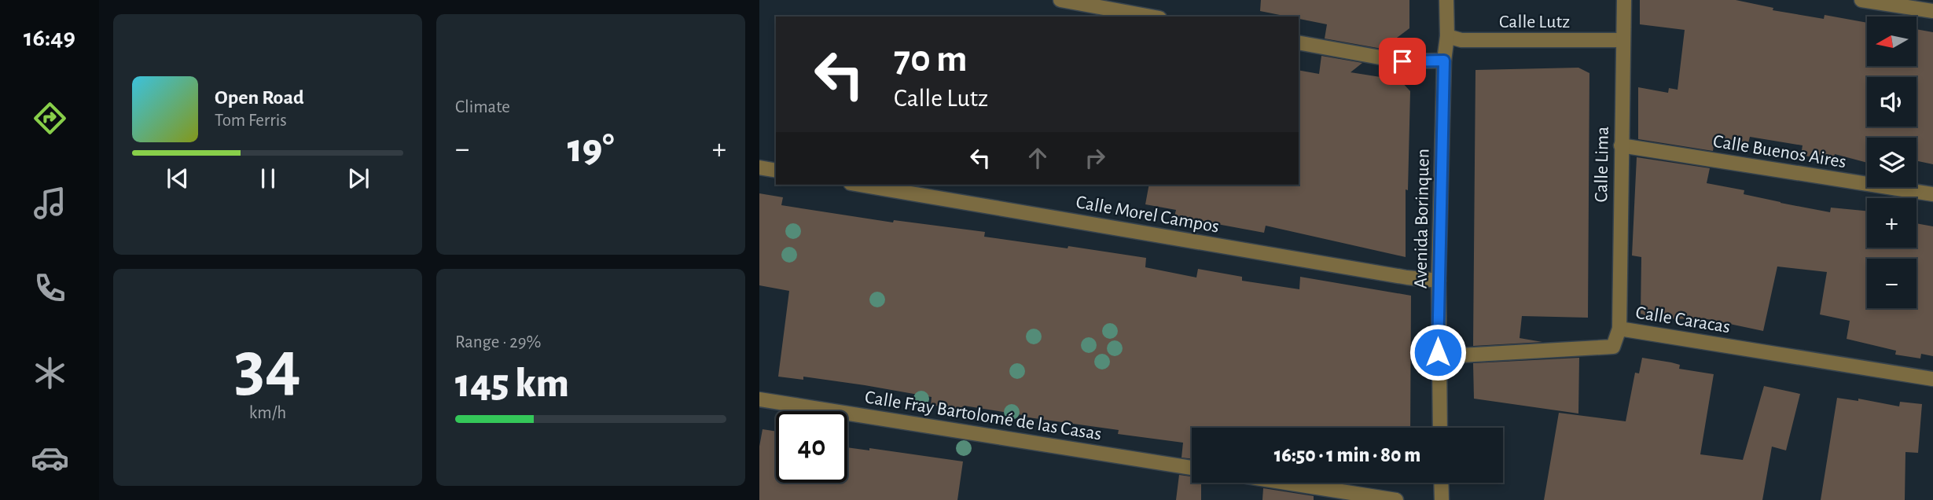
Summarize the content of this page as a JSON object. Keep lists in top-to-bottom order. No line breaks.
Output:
{"streets":{"street":["Calle Lutz","Calle Buenos Aires","Calle Lima","Calle Morel Campos","Avenida Borinquen","Calle Caracas","Calle Fray Bartolomé de las Casas"]},"crossings":[["Calle Lutz","Calle Lima"],["Calle Lutz","Avenida Borinquen"],["Calle Buenos Aires","Calle Lima"],["Calle Lima","Calle Caracas"],["Calle Morel Campos","Avenida Borinquen"],["Avenida Borinquen","Calle Caracas"]],"north":"left","page":{"tabs":"16:49","tile":["Climate",["34","km/h"],["Range · 29%","145 km"]],"map_buttons":["+","−"],"turn":["70 m","Calle Lutz"],"song":["Open Road","Tom Ferris"],"heat":["−","19°","+"],"limit":"40","trip":"16:50 · 1 min · 80 m"}}
